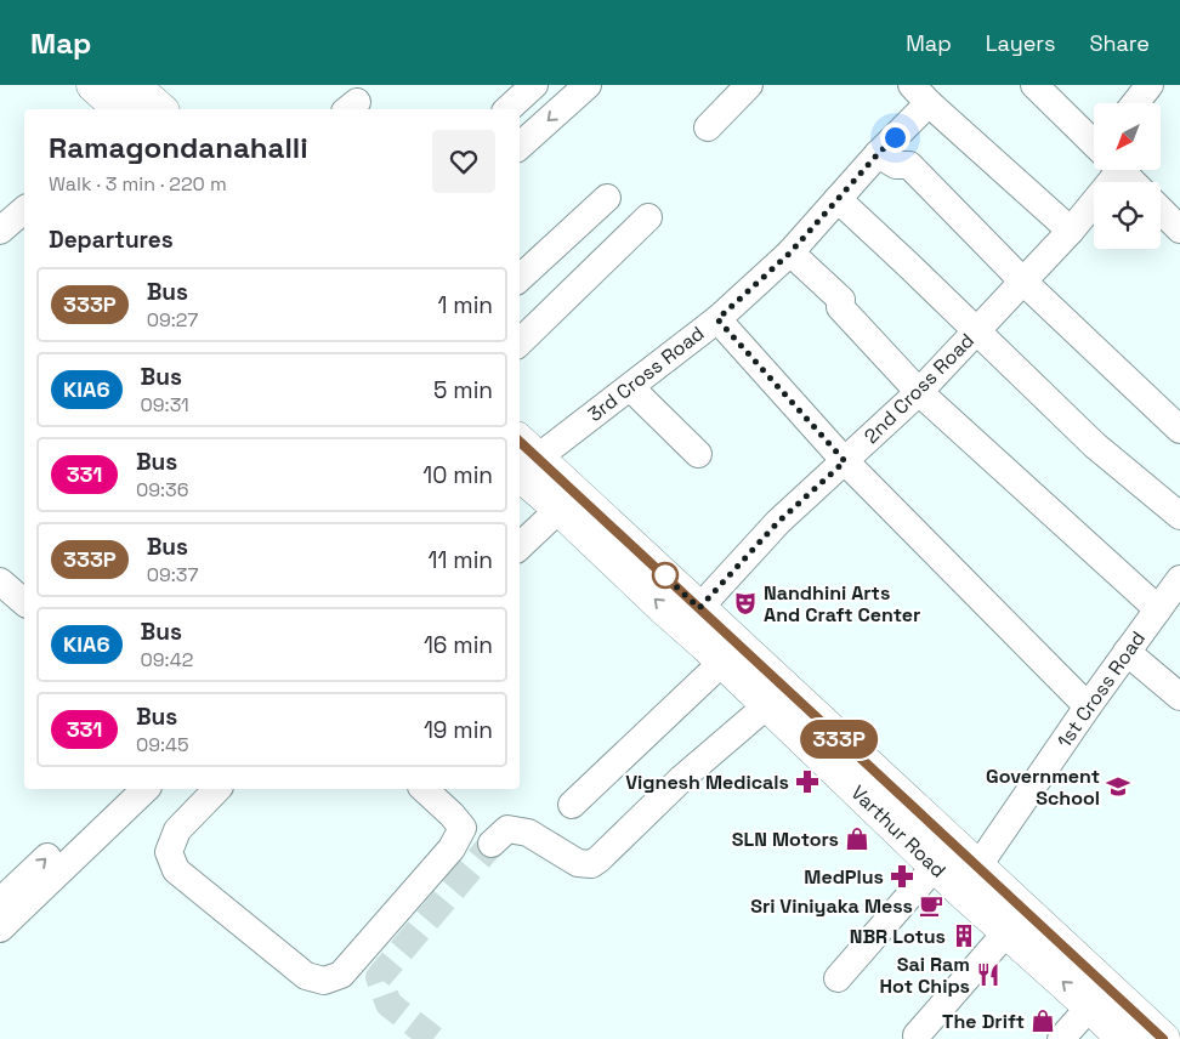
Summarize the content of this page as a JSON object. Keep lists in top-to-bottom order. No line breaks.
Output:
{"streets":{"main road":["Varthur Road"],"street":["3rd Cross Road","2nd Cross Road","1st Cross Road"]},"crossings":[["3rd Cross Road","Varthur Road"],["2nd Cross Road","Varthur Road"],["1st Cross Road","Varthur Road"]],"places":{"theatre":["Nandhini Arts And Craft Center"],"pharmacy":["Vignesh Medicals","MedPlus"],"school or university":["Government School"],"shop":["SLN Motors","The Drift"],"cafe":["Sri Viniyaka Mess"],"building":["NBR Lotus"],"restaurant":["Sai Ram Hot Chips"]},"lines":["bus line 333P"],"north":"bottom left","page":{"header":"Map","nav":["Map","Layers","Share"],"on_map":"333P","heading":[["Ramagondanahalli","Walk · 3 min · 220 m"],"Departures"],"list":[{"mark":"333P","name":"Bus","note":"09:27","value":"1 min"},{"mark":"KIA6","name":"Bus","note":"09:31","value":"5 min"},{"mark":"331","name":"Bus","note":"09:36","value":"10 min"},{"mark":"333P","name":"Bus","note":"09:37","value":"11 min"},{"mark":"KIA6","name":"Bus","note":"09:42","value":"16 min"},{"mark":"331","name":"Bus","note":"09:45","value":"19 min"}]}}
